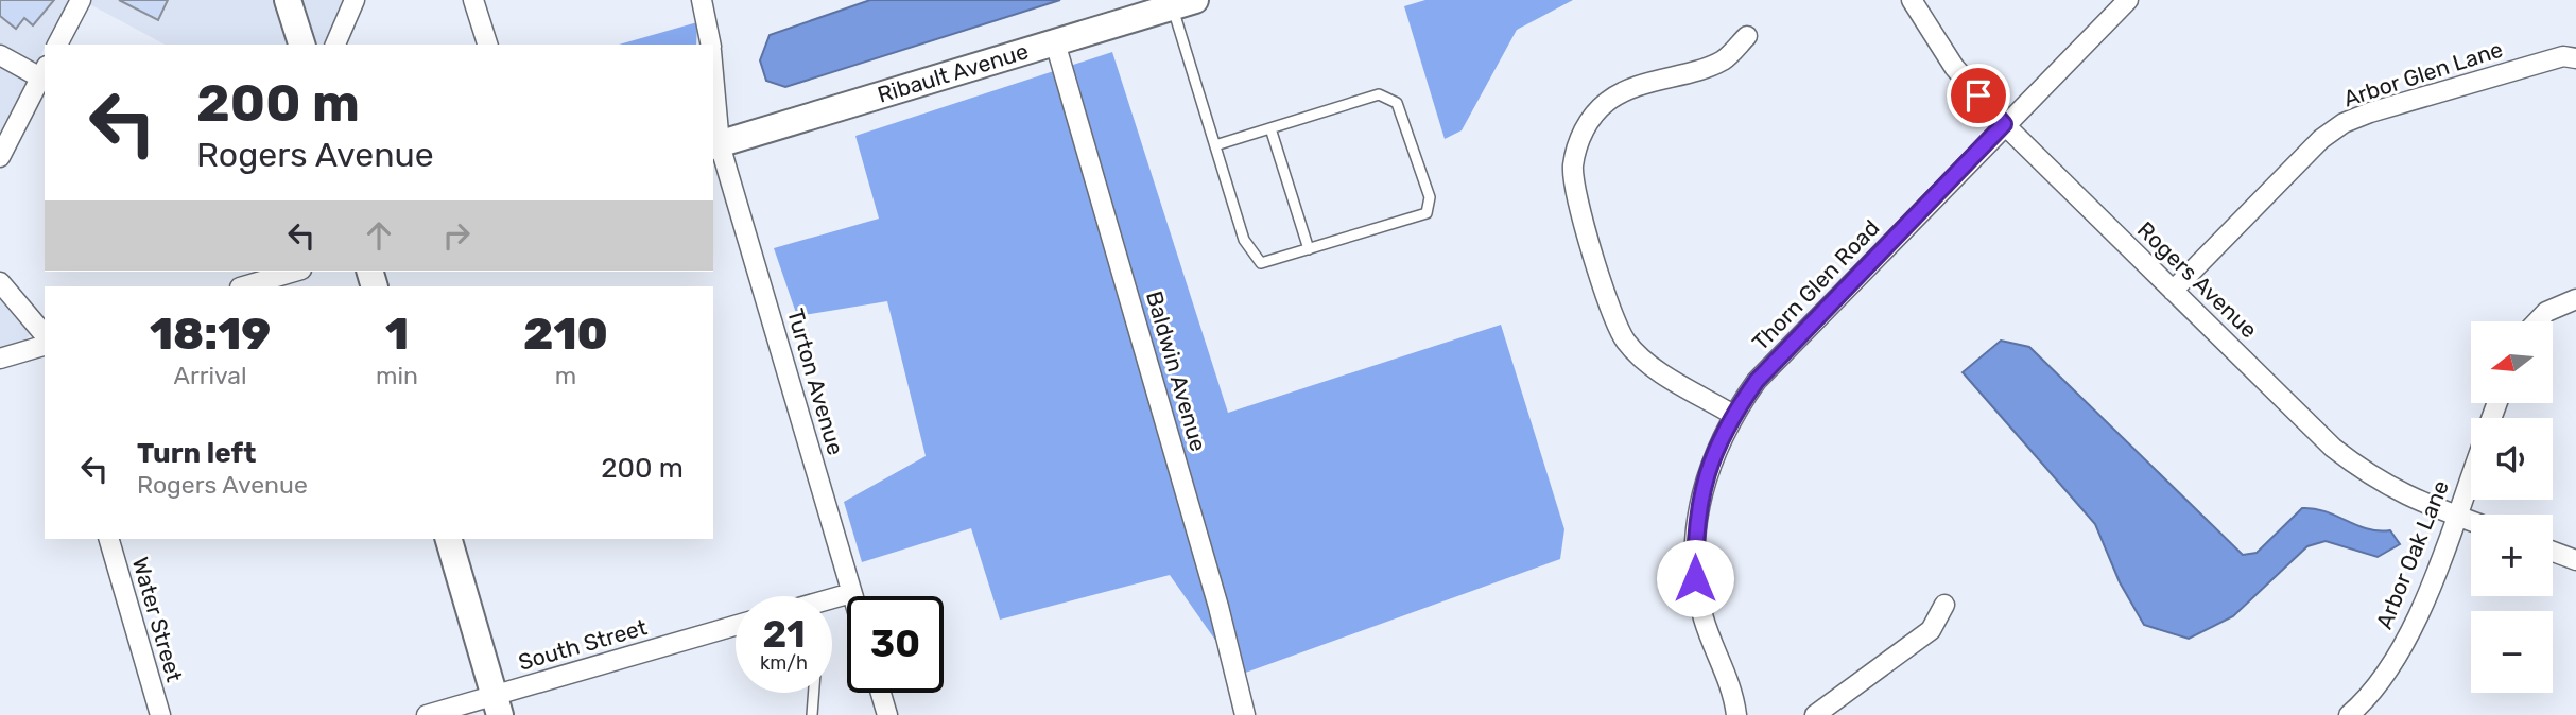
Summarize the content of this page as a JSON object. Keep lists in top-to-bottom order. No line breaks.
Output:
{"streets":{"street":["Ribault Avenue","Arbor Glen Lane","Rogers Avenue","Thorn Glen Road","Baldwin Avenue","Turton Avenue","Arbor Oak Lane","Water Street","South Street"]},"crossings":[["Ribault Avenue","Baldwin Avenue"],["Ribault Avenue","Turton Avenue"],["Arbor Glen Lane","Rogers Avenue"],["Rogers Avenue","Thorn Glen Road"],["Rogers Avenue","Arbor Oak Lane"]],"north":"left","page":{"turn":["200 m","Rogers Avenue"],"eta":["18:19","Arrival","1","min","210","m"],"map_buttons":["+","−"],"list":[{"name":"Turn left","note":"Rogers Avenue","value":"200 m"}],"speed":"21 km/h","limit":"30"}}
